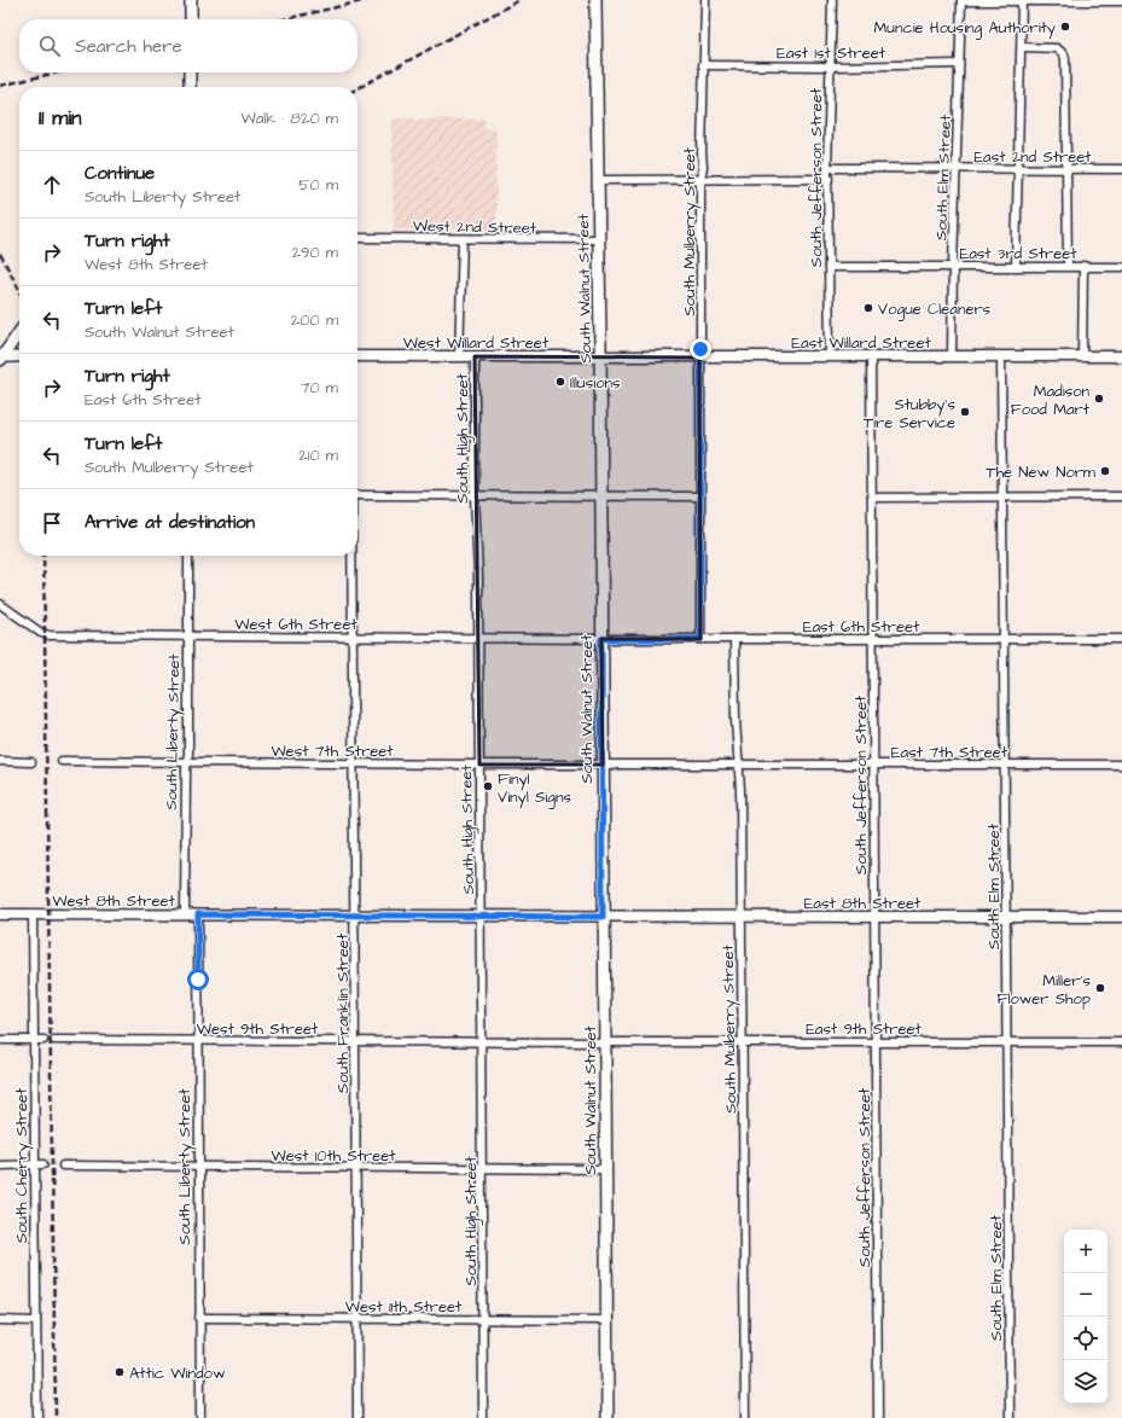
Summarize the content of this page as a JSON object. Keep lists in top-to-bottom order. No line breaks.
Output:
{"streets":{"main road":["South Walnut Street"],"street":["East 1st Street","East 2nd Street","South Jefferson Street","South Elm Street","West 2nd Street","South Mulberry Street","East 3rd Street","West Willard Street","East Willard Street","South High Street","West 6th Street","East 6th Street","South Liberty Street","West 7th Street","East 7th Street","West 8th Street","East 8th Street","South Franklin Street","West 9th Street","East 9th Street","West 10th Street","South Cherry Street","West 11th Street"]},"crossings":[["East 1st Street","South Jefferson Street"],["East 1st Street","South Elm Street"],["East 1st Street","South Mulberry Street"],["East 2nd Street","South Jefferson Street"],["East 2nd Street","South Elm Street"],["South Jefferson Street","East 3rd Street"],["South Jefferson Street","East Willard Street"],["South Jefferson Street","East 6th Street"],["South Jefferson Street","East 7th Street"],["South Jefferson Street","East 8th Street"],["South Jefferson Street","East 9th Street"],["South Elm Street","East 3rd Street"],["South Elm Street","East Willard Street"],["South Elm Street","East 6th Street"],["South Elm Street","East 7th Street"],["South Elm Street","East 8th Street"],["South Elm Street","East 9th Street"],["West 2nd Street","South Walnut Street"],["West 2nd Street","South High Street"],["South Mulberry Street","East Willard Street"],["South Mulberry Street","East 6th Street"],["South Mulberry Street","East 7th Street"],["South Mulberry Street","East 8th Street"],["South Mulberry Street","East 9th Street"],["South Walnut Street","West Willard Street"],["South Walnut Street","East Willard Street"],["South Walnut Street","West 6th Street"],["South Walnut Street","East 6th Street"],["South Walnut Street","West 7th Street"],["South Walnut Street","East 7th Street"],["South Walnut Street","West 8th Street"],["South Walnut Street","East 8th Street"],["South Walnut Street","West 9th Street"],["South Walnut Street","East 9th Street"],["South Walnut Street","West 10th Street"],["South Walnut Street","West 11th Street"],["West Willard Street","East Willard Street"],["West Willard Street","South High Street"],["South High Street","West 6th Street"],["South High Street","West 7th Street"],["South High Street","West 8th Street"],["South High Street","West 9th Street"],["South High Street","West 10th Street"],["South High Street","West 11th Street"],["West 6th Street","East 6th Street"],["West 6th Street","South Liberty Street"],["West 6th Street","South Franklin Street"],["South Liberty Street","West 7th Street"],["South Liberty Street","West 8th Street"],["South Liberty Street","West 9th Street"],["South Liberty Street","West 10th Street"],["South Liberty Street","West 11th Street"],["West 7th Street","East 7th Street"],["West 7th Street","South Franklin Street"],["West 8th Street","East 8th Street"],["West 8th Street","South Franklin Street"],["West 8th Street","South Cherry Street"],["South Franklin Street","West 9th Street"],["South Franklin Street","West 10th Street"],["South Franklin Street","West 11th Street"],["West 9th Street","East 9th Street"]],"places":["Muncie Housing Authority","Vogue Cleaners","Illusions","Madison Food Mart","Stubby's Tire Service","The New Norm","Finyl Vinyl Signs","Miller's Flower Shop","Attic Window"],"page":{"search":"Search here","heading":["11 min","Walk · 820 m"],"list":[["Continue","South Liberty Street","50 m"],["Turn right","West 8th Street","290 m"],["Turn left","South Walnut Street","200 m"],["Turn right","East 6th Street","70 m"],["Turn left","South Mulberry Street","210 m"],"Arrive at destination"],"map_buttons":["+","−"]}}
